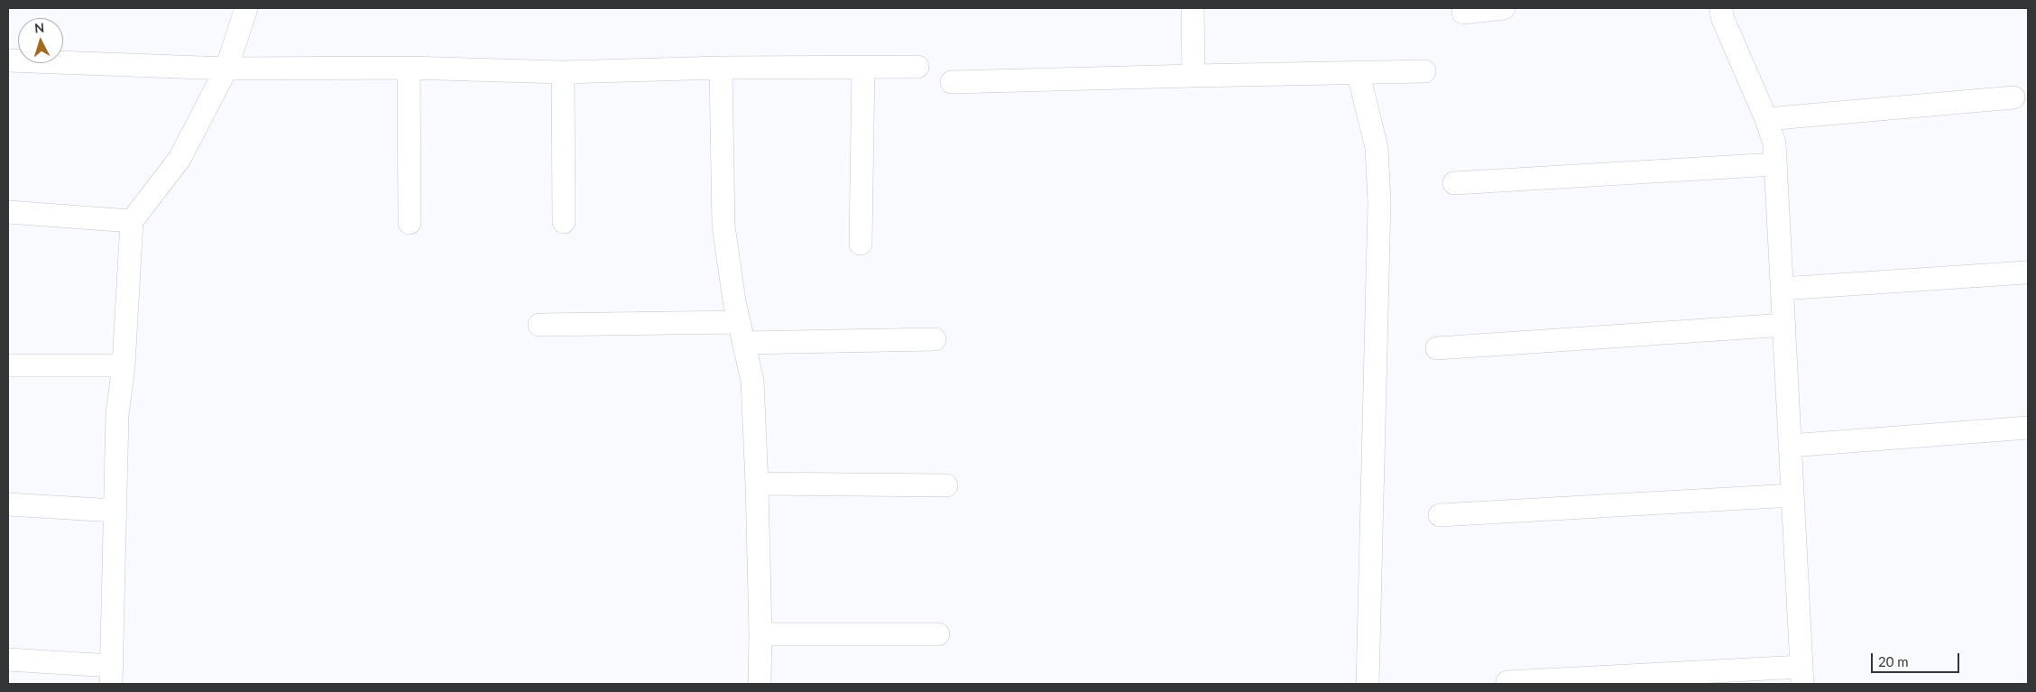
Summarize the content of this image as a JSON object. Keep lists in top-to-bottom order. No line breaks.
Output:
{"scale_bar":"20 m","north":"top"}
